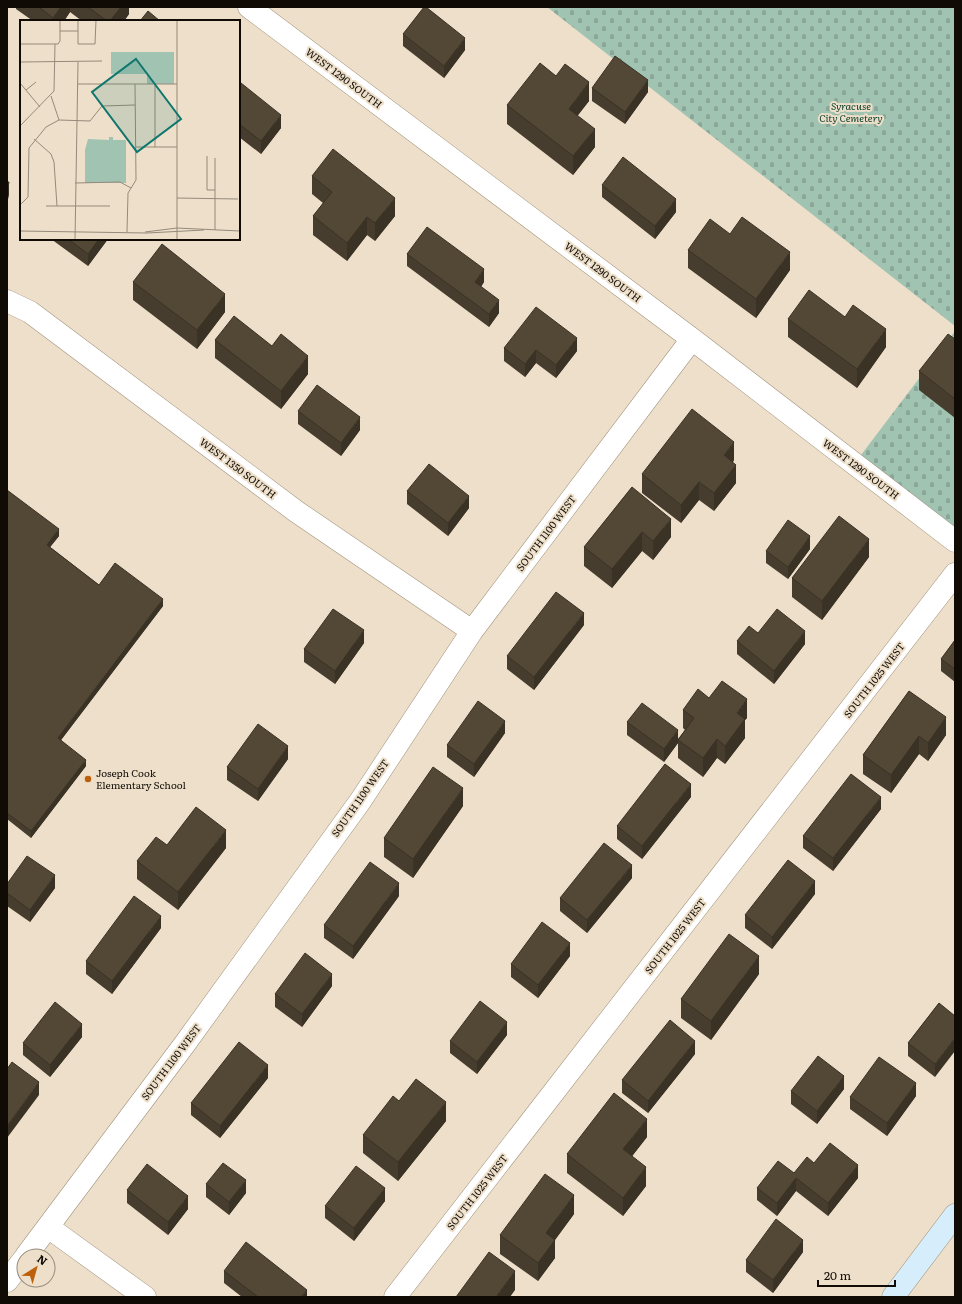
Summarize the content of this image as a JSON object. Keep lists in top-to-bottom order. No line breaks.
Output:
{"streets":{"street":["WEST 1290 SOUTH","WEST 1350 SOUTH","SOUTH 1100 WEST","SOUTH 1025 WEST"]},"crossings":[["WEST 1290 SOUTH","SOUTH 1100 WEST"],["WEST 1350 SOUTH","SOUTH 1100 WEST"]],"parks":["Syracuse City Cemetery"],"places":["Joseph Cook Elementary School"],"scale_bar":"20 m","north":"top right"}
